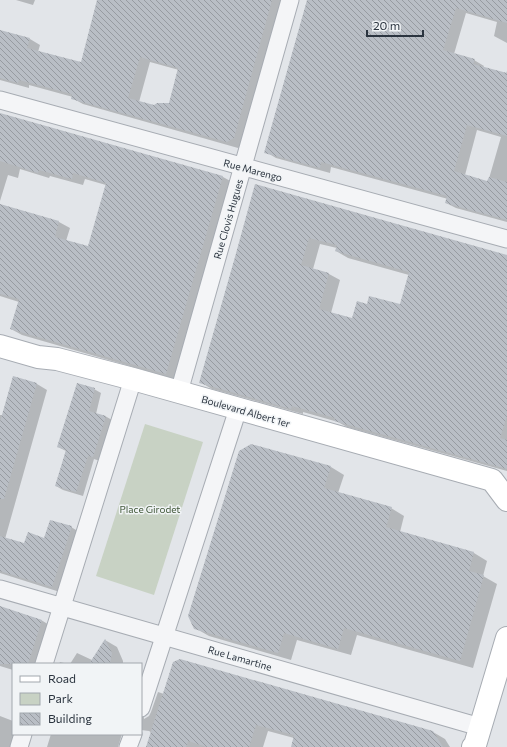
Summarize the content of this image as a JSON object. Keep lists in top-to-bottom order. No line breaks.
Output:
{"streets":{"main road":["Boulevard Albert 1er"],"street":["Rue Marengo","Rue Clovis Hugues","Rue Lamartine"]},"crossings":[["Rue Marengo","Rue Clovis Hugues"],["Rue Clovis Hugues","Boulevard Albert 1er"]],"parks":["Place Girodet"],"legend":["Road","Park","Building"],"scale_bar":"20 m"}
